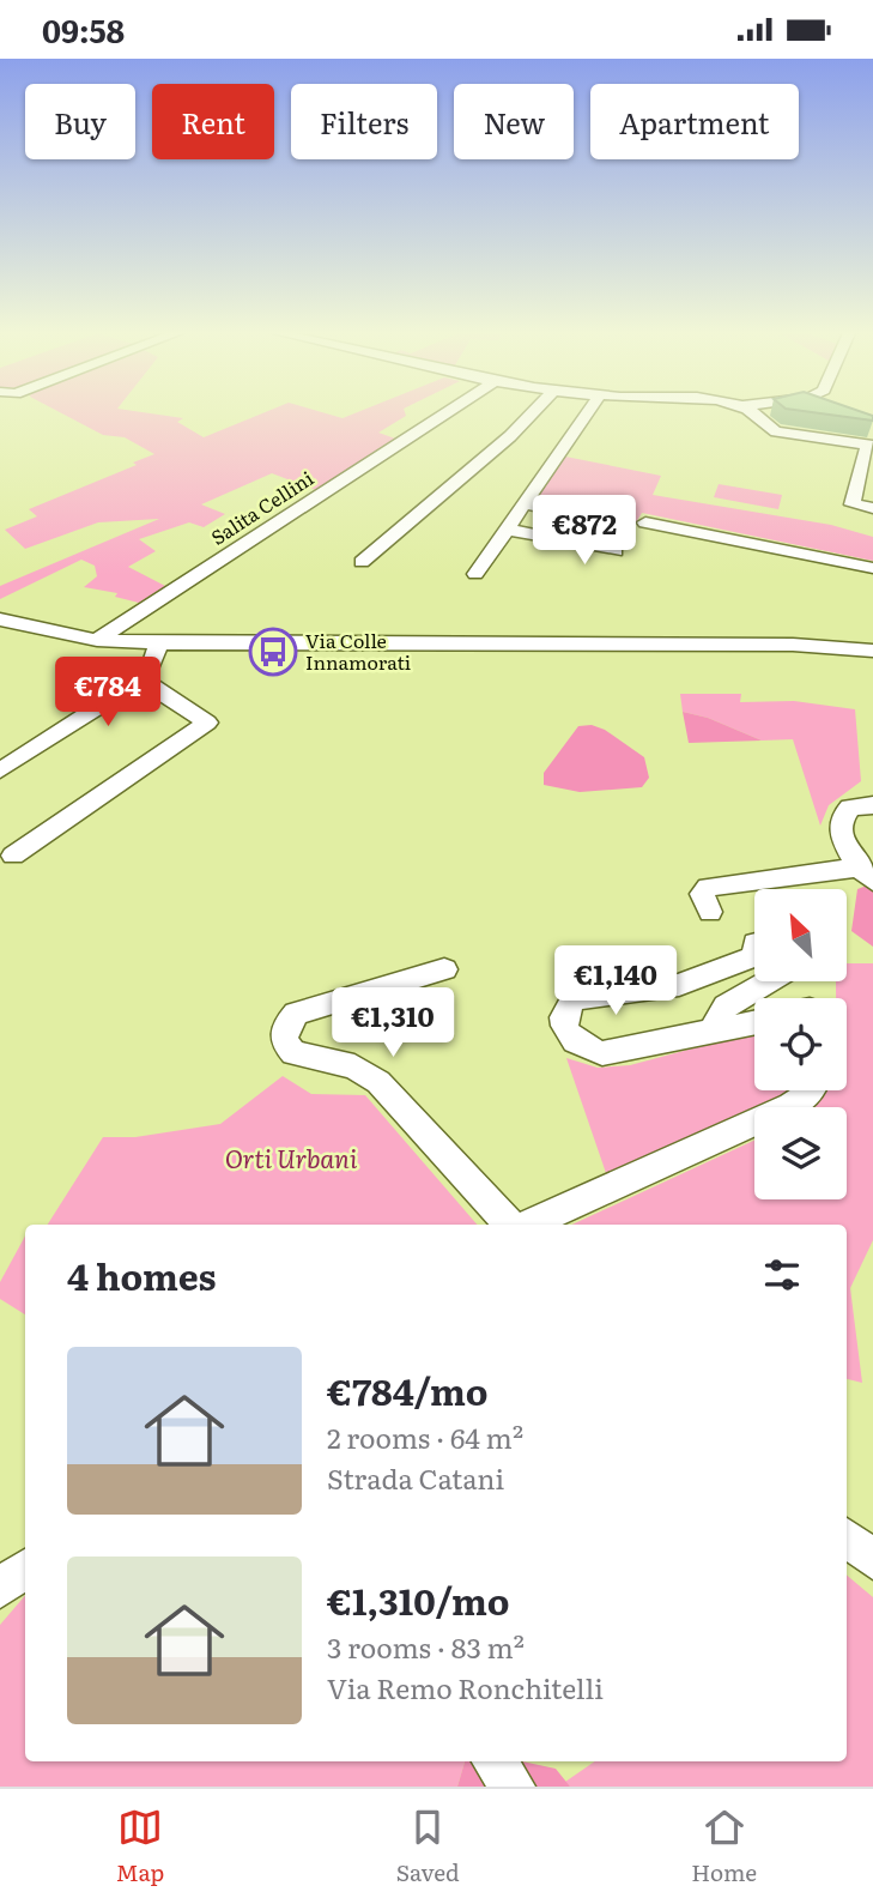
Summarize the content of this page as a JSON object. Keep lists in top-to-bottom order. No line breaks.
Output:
{"streets":{"street":["Salita Cellini"]},"parks":["Orti Urbani"],"places":{"bus stop":["Via Colle Innamorati"]},"north":"top left","page":{"status":"09:58","chip":["Buy","Rent","Filters","New","Apartment"],"price":["€872","€784","€1,140","€1,310"],"heading":"4 homes","list":[{"name":"€784/mo","note":"2 rooms · 64 m² · Strada Catani"},{"name":"€1,310/mo","note":"3 rooms · 83 m² · Via Remo Ronchitelli"}],"tabs":["Map","Saved","Home"]}}
